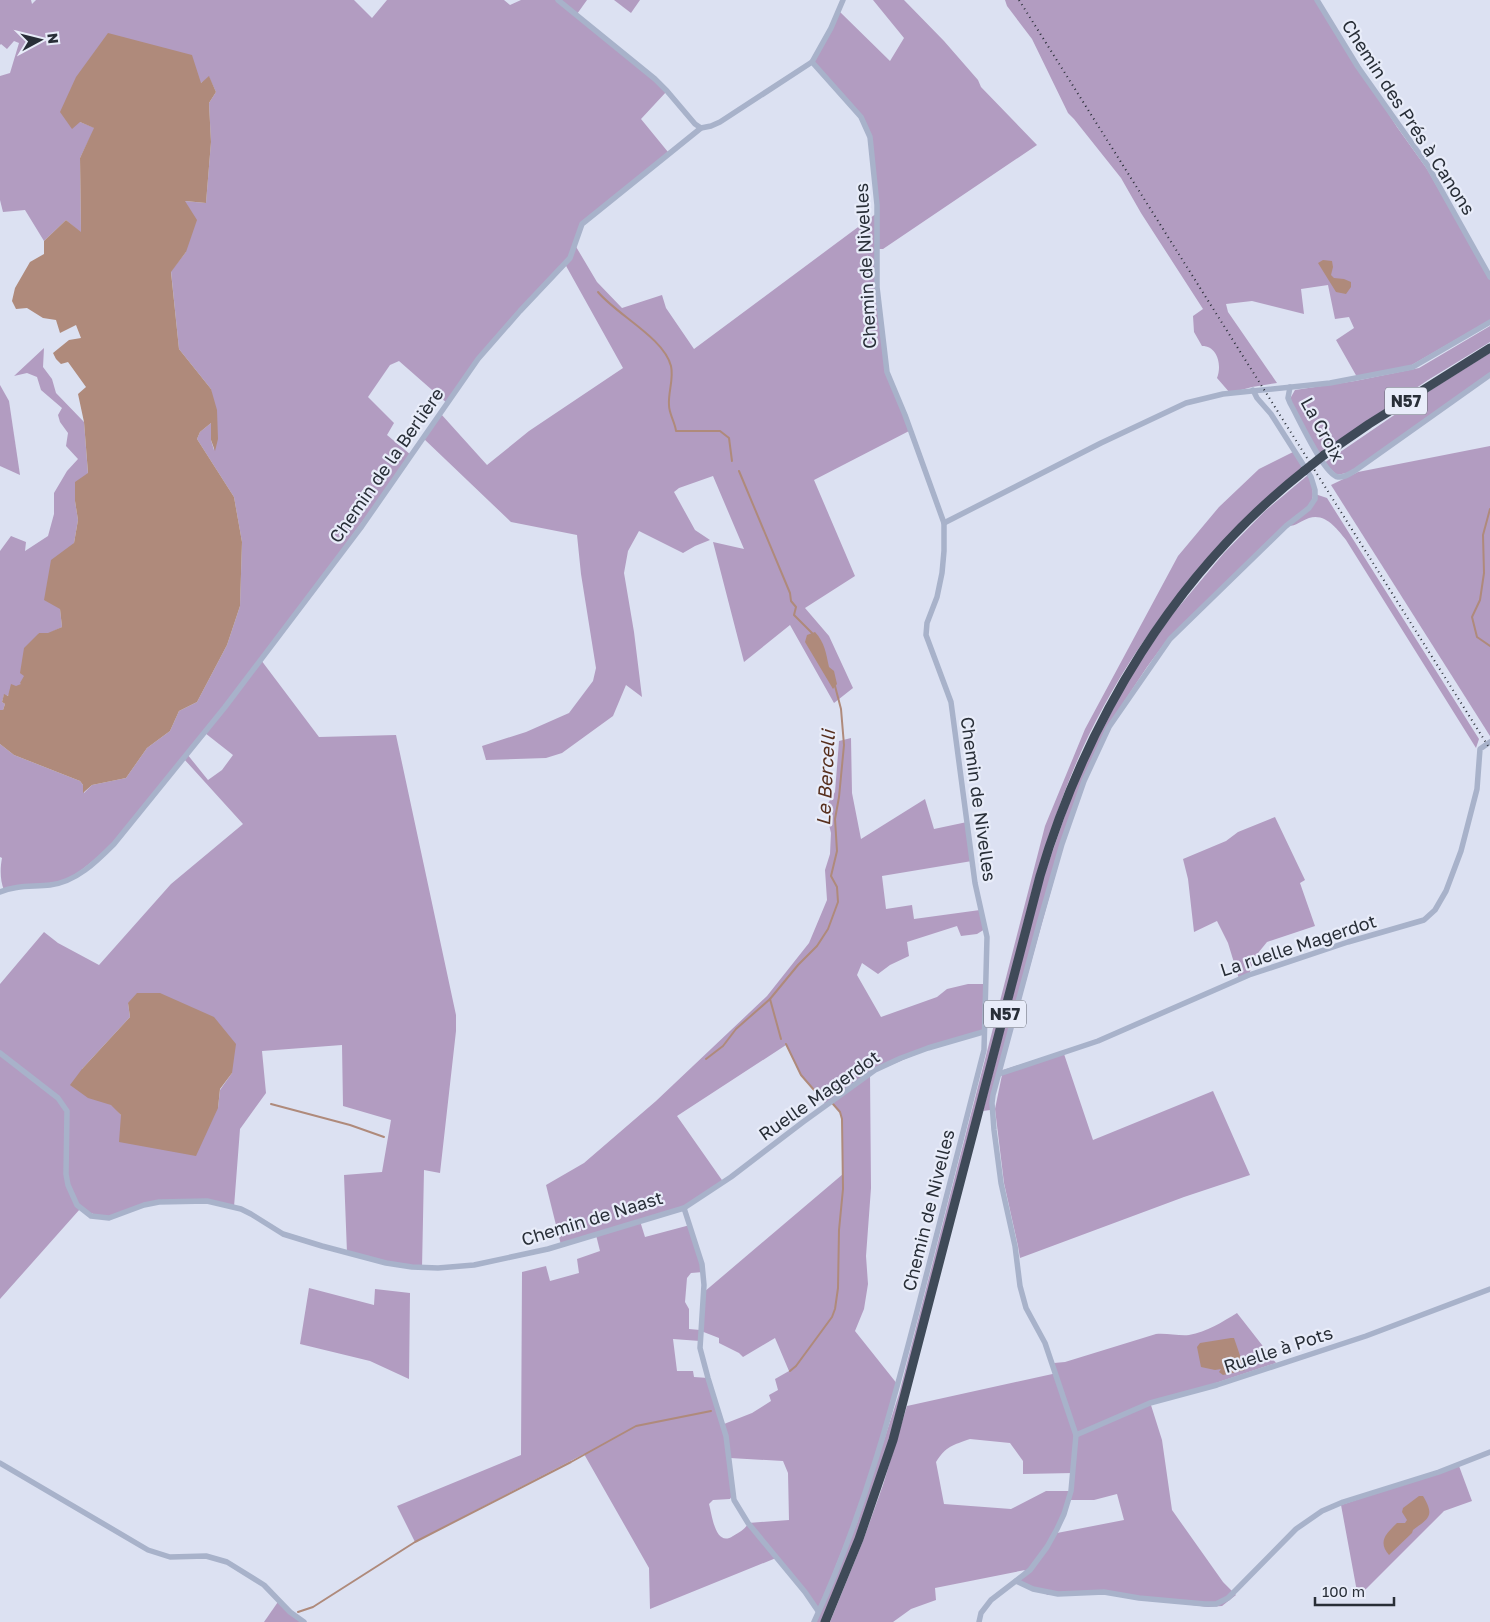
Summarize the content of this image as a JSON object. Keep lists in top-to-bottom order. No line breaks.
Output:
{"streets":{"highway":["N57"],"street":["Chemin des Prés à Canons","Chemin de Nivelles","La Croix","Chemin de la Berlière","La ruelle Magerdot","Ruelle Magerdot","Chemin de Naast","Ruelle à Pots"]},"crossings":[["Chemin de Nivelles","Chemin de la Berlière"],["Chemin de Nivelles","Ruelle Magerdot"],["Chemin de Nivelles","Chemin de Naast"],["Ruelle Magerdot","Chemin de Naast"]],"water":["Le Bercelli"],"scale_bar":"100 m","north":"right"}
